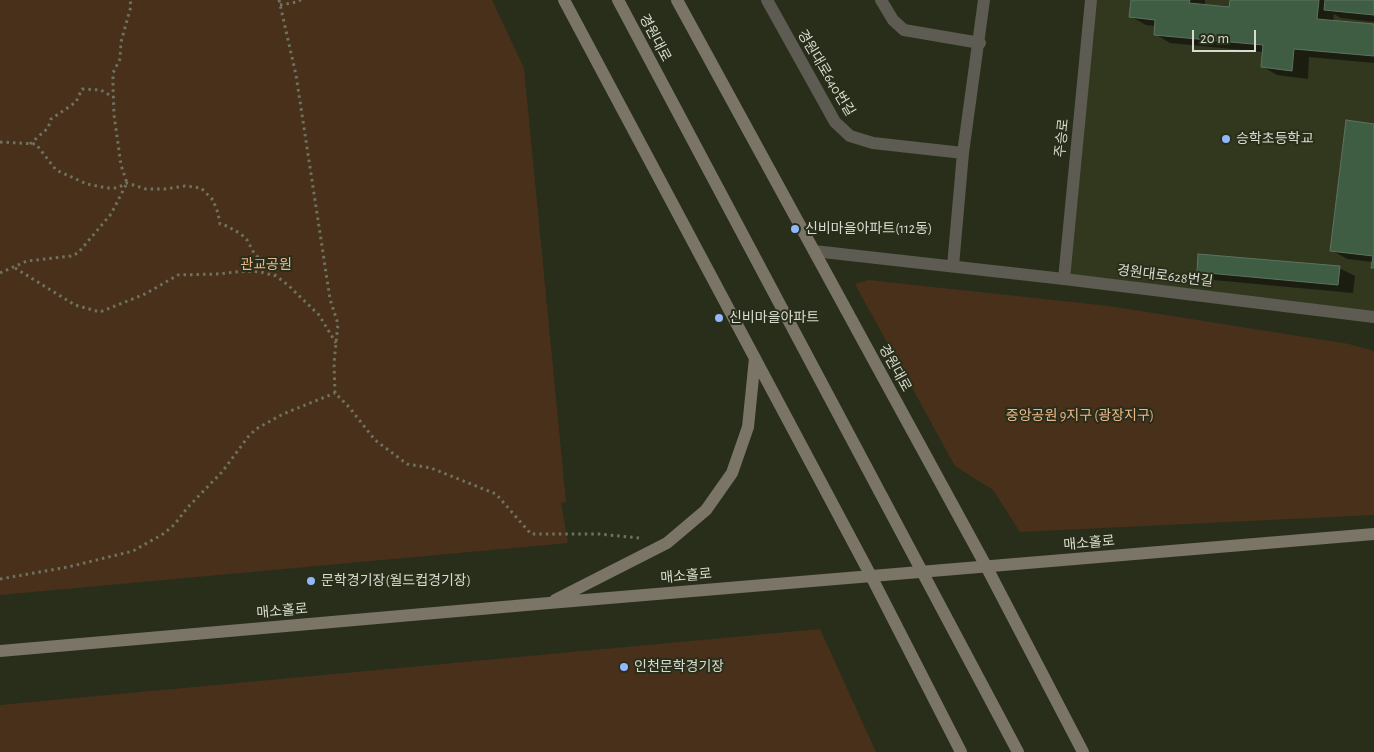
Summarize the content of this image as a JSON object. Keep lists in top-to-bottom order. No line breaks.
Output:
{"streets":{"main road":["경원대로","매소홀로"],"street":["경원대로640번길","주승로","경원대로628번길"]},"crossings":[["경원대로","경원대로628번길"],["경원대로","매소홀로"],["주승로","경원대로628번길"]],"parks":["관교공원","중앙공원 9지구 (광장지구)"],"places":["승학초등학교","신비마을아파트(112동)","신비마을아파트","문학경기장(월드컵경기장)","인천문학경기장"],"scale_bar":"20 m"}
